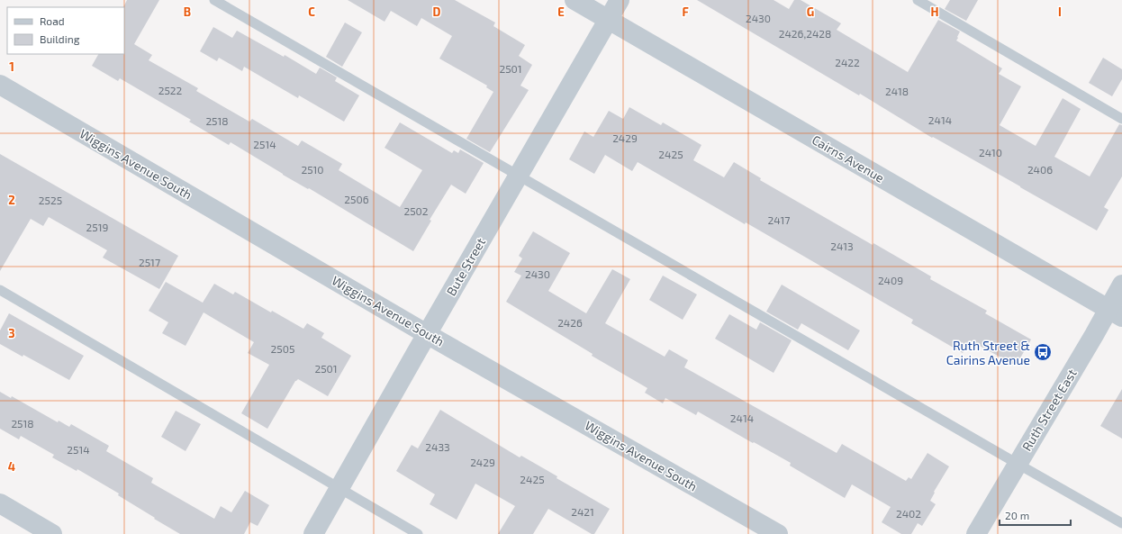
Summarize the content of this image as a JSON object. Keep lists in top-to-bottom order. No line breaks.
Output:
{"streets":{"street":["Cairns Avenue","Wiggins Avenue South","Bute Street","Ruth Street East"]},"crossings":[["Cairns Avenue","Bute Street"],["Cairns Avenue","Ruth Street East"],["Wiggins Avenue South","Bute Street"]],"places":{"bus stop":["Ruth Street & Cairins Avenue"]},"house_numbers":["2430","2426,2428","2422","2501","2522","2418","2414","2518","2429","2514","2410","2425","2510","2406","2506","2525","2502","2417","2519","2413","2517","2430","2409","2426","2505","2501","2414","2518","2433","2514","2429","2425","2421","2402"],"legend":["Road","Building"],"scale_bar":"20 m","grid":{"columns":["B","C","D","E","F","G","H","I"],"rows":["1","2","3","4"]}}
